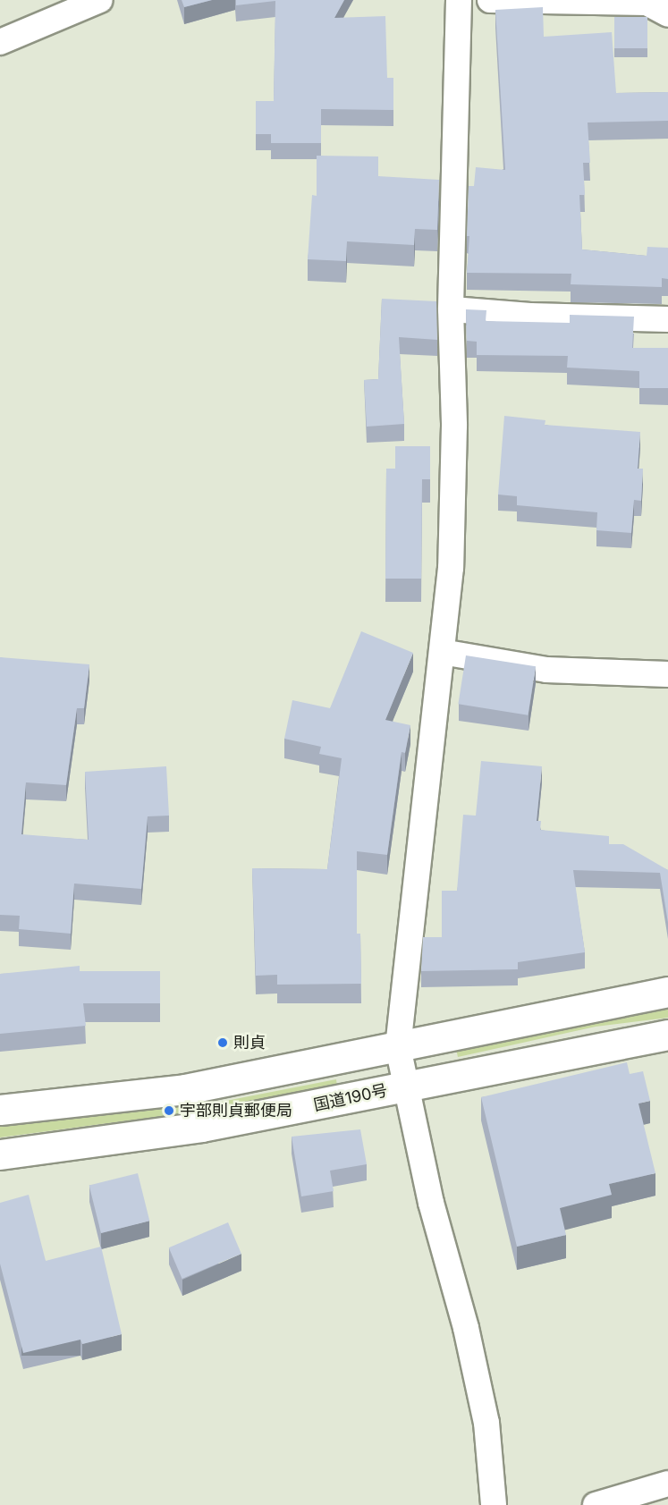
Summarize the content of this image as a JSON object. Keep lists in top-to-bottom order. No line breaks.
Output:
{"streets":{"highway":["国道190号"]},"places":["則貞","宇部則貞郵便局"]}
